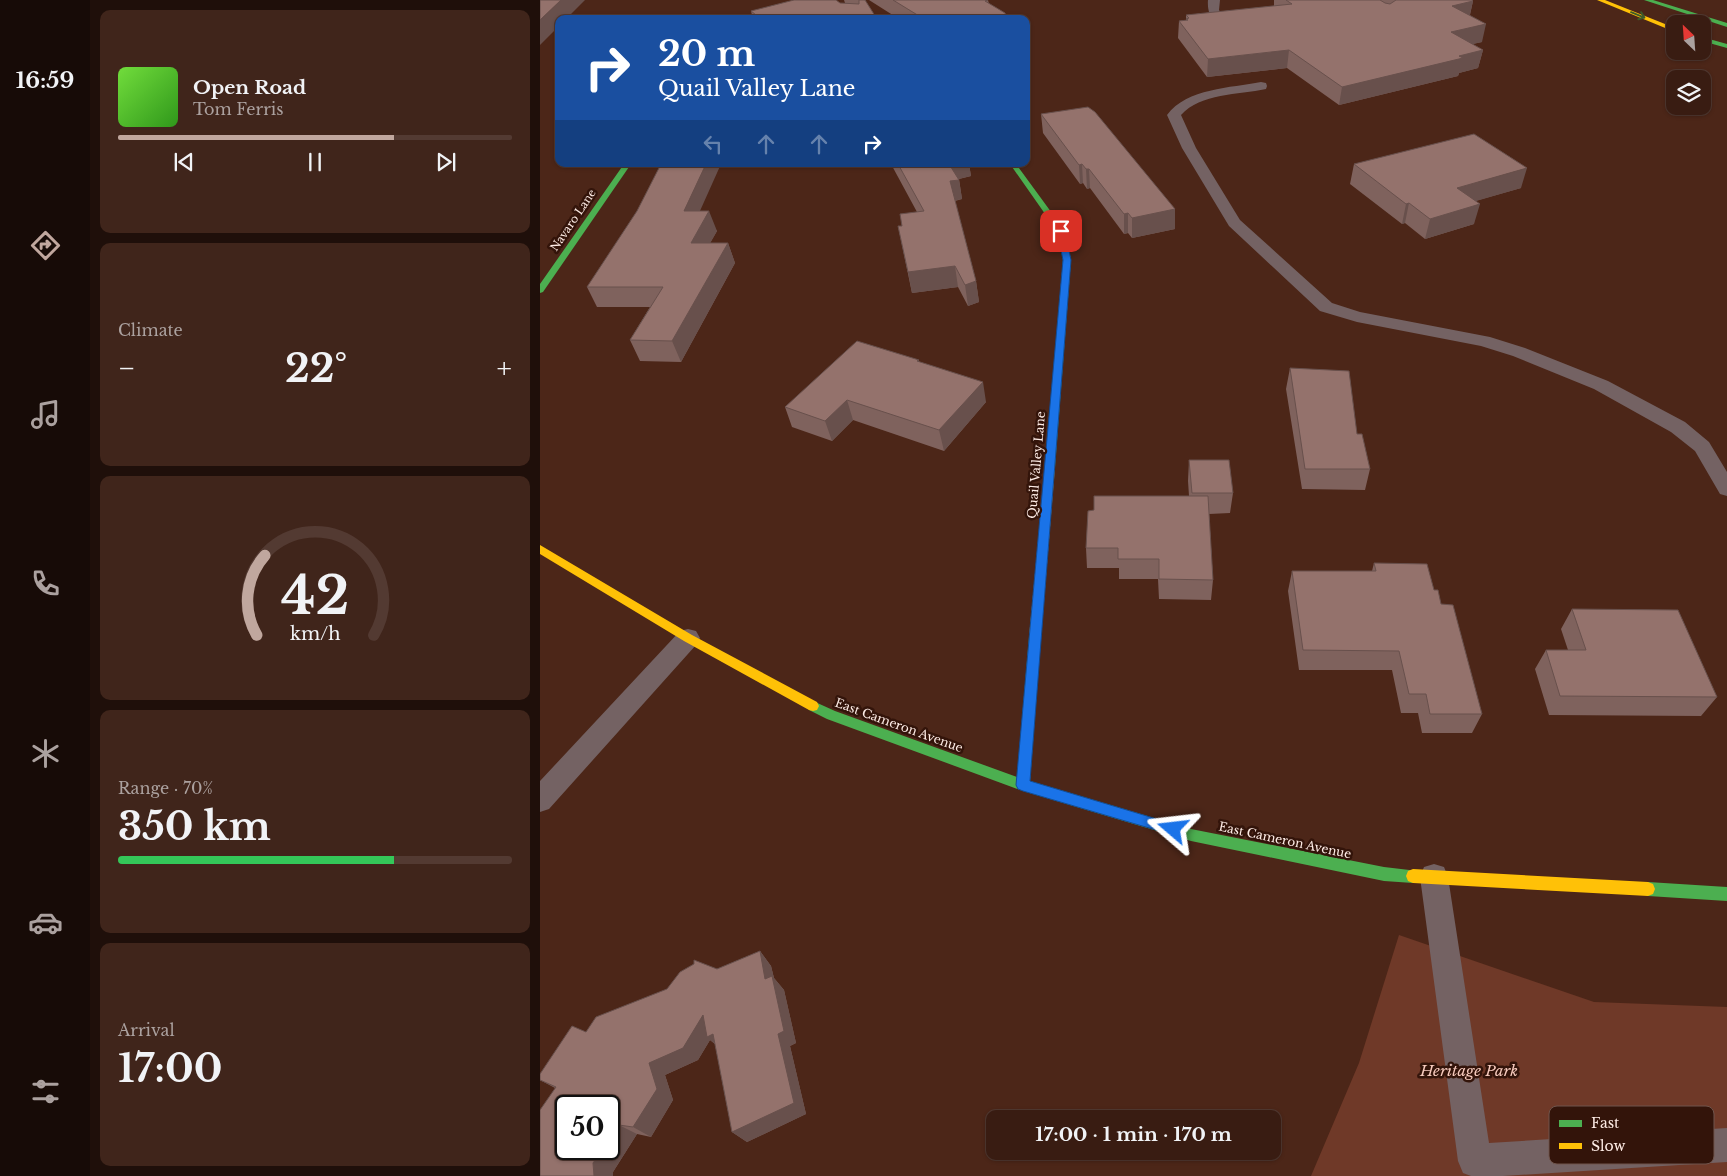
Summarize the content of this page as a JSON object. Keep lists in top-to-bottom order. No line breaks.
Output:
{"streets":{"main road":["Navaro Lane","Quail Valley Lane","East Cameron Avenue"]},"crossings":[["Quail Valley Lane","East Cameron Avenue"]],"parks":["Heritage Park"],"legend":["Fast","Slow"],"north":"top left","page":{"tabs":"16:59","turn":["20 m","Quail Valley Lane"],"song":["Open Road","Tom Ferris"],"tile":["Climate",["Range · 70%","350 km"],["Arrival","17:00"]],"heat":["−","22°","+"],"limit":"50","trip":"17:00 · 1 min · 170 m","gauge":["42","km/h"]}}
